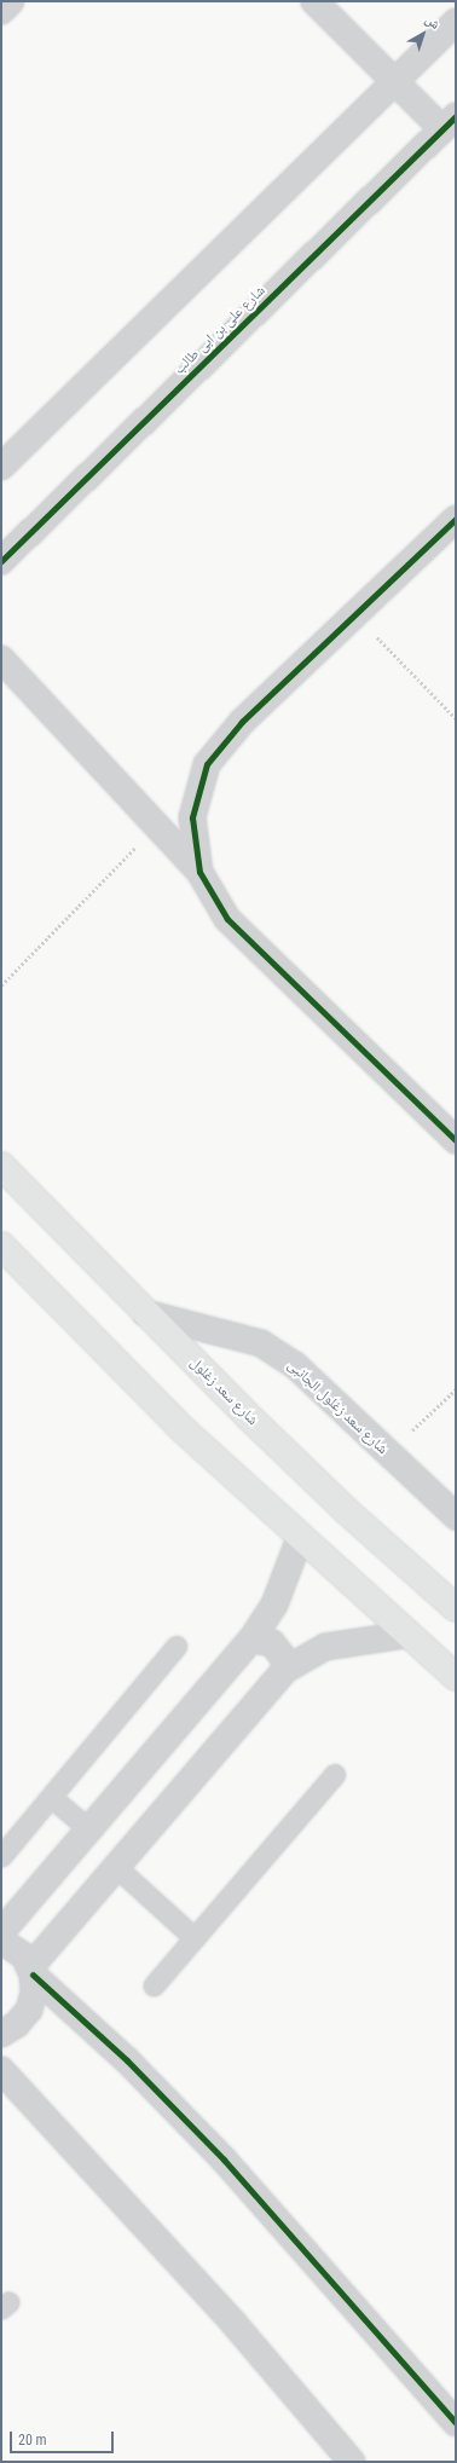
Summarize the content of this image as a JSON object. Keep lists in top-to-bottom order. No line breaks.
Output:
{"streets":{"main road":["شارع سعد زغلول"],"street":["شارع على بن ابى طالب","شارع سعد زغلول الجانبى"]},"crossings":[["شارع سعد زغلول","شارع سعد زغلول الجانبى"]],"scale_bar":"20 m","north":"top right"}
